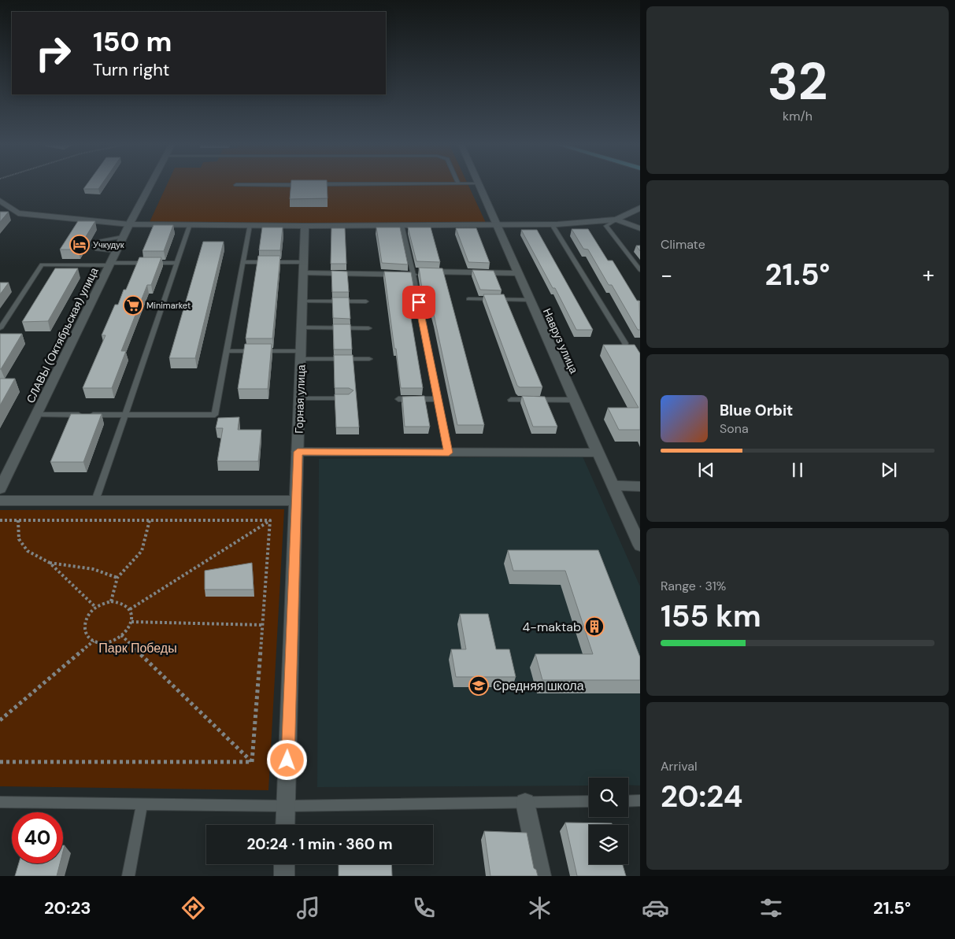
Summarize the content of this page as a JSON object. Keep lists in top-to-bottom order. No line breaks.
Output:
{"streets":{"street":["СЛАВЫ (Октябрьская) улица","Навруз улица","Горная улица"]},"parks":["Парк Победы"],"places":{"hotel":["Учкудук"],"supermarket":["Minimarket"],"building":["4-maktab"],"school or university":["Средняя школа"]},"page":{"tile":[["32","km/h"],"Climate",["Range · 31%","155 km"],["Arrival","20:24"]],"turn":["150 m","Turn right"],"heat":["−","21.5°","+"],"song":["Blue Orbit","Sona"],"limit":"40","trip":"20:24 · 1 min · 360 m","tabs":["20:23","21.5°"]}}
